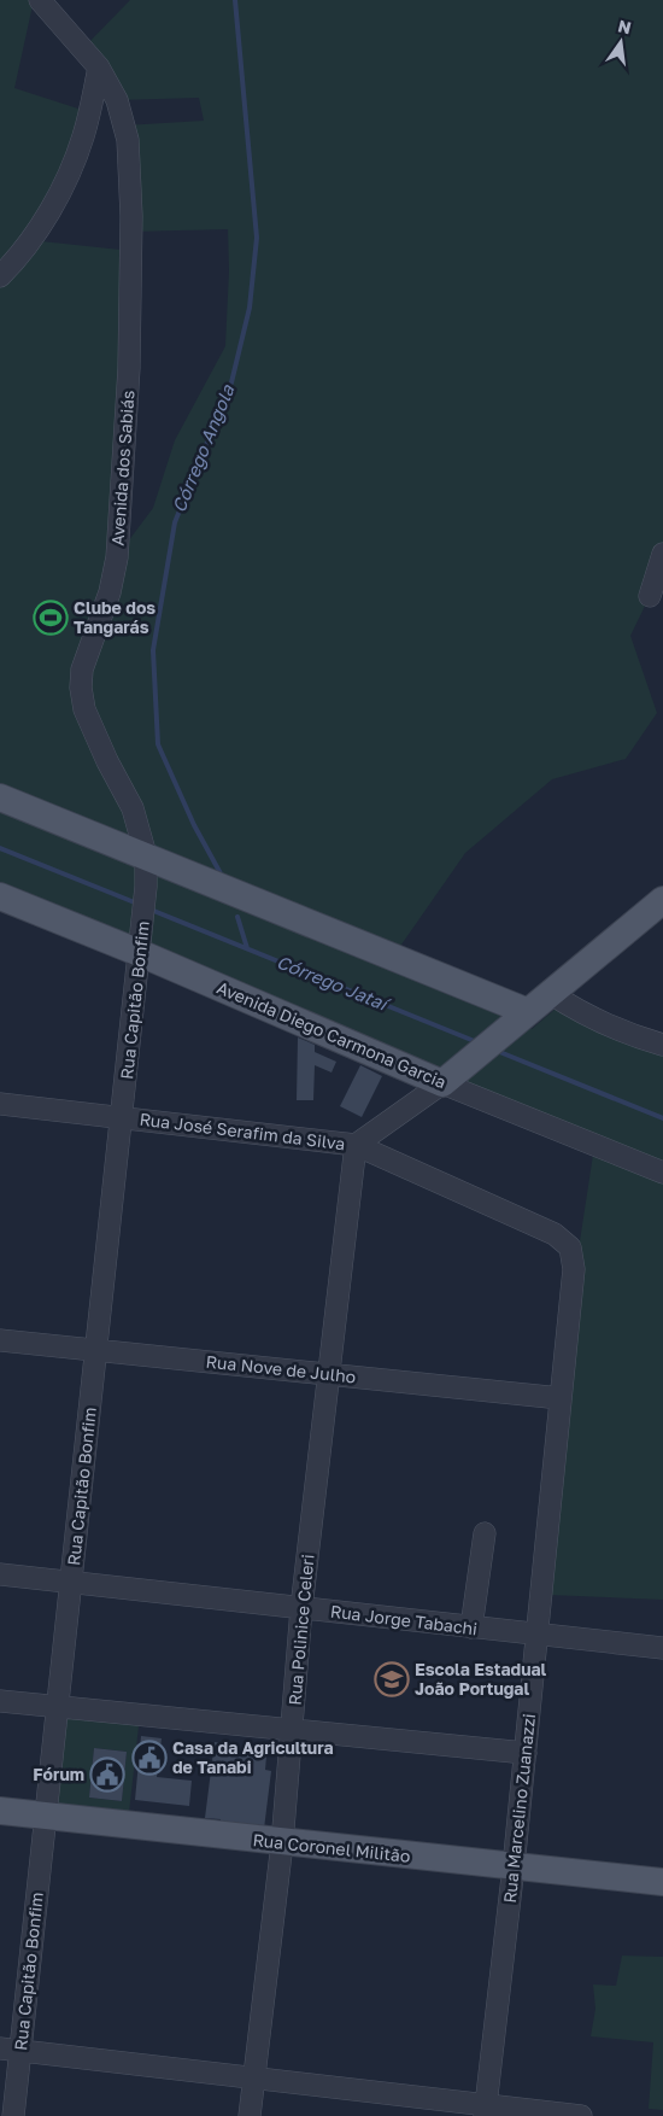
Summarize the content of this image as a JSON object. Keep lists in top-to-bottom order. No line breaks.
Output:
{"streets":{"main road":["Avenida Diego Carmona Garcia","Rua Coronel Militão"],"street":["Avenida dos Sabiás","Rua Capitão Bonfim","Rua José Serafim da Silva","Rua Nove de Julho","Rua Jorge Tabachi","Rua Polinice Celeri","Rua Marcelino Zuanazzi"]},"crossings":[["Avenida dos Sabiás","Rua Capitão Bonfim"],["Rua Capitão Bonfim","Avenida Diego Carmona Garcia"],["Rua Capitão Bonfim","Rua José Serafim da Silva"],["Rua Capitão Bonfim","Rua Nove de Julho"],["Rua Capitão Bonfim","Rua Jorge Tabachi"],["Rua Capitão Bonfim","Rua Coronel Militão"],["Rua José Serafim da Silva","Rua Polinice Celeri"],["Rua José Serafim da Silva","Rua Marcelino Zuanazzi"],["Rua Nove de Julho","Rua Polinice Celeri"],["Rua Nove de Julho","Rua Marcelino Zuanazzi"],["Rua Jorge Tabachi","Rua Polinice Celeri"],["Rua Jorge Tabachi","Rua Marcelino Zuanazzi"],["Rua Polinice Celeri","Rua Coronel Militão"],["Rua Marcelino Zuanazzi","Rua Coronel Militão"]],"water":["Córrego Angola","Córrego Jataí"],"places":{"sports":["Clube dos Tangarás"],"school or university":["Escola Estadual João Portugal"],"public building":["Casa da Agricultura de Tanabi","Fórum"]},"north":"top"}
